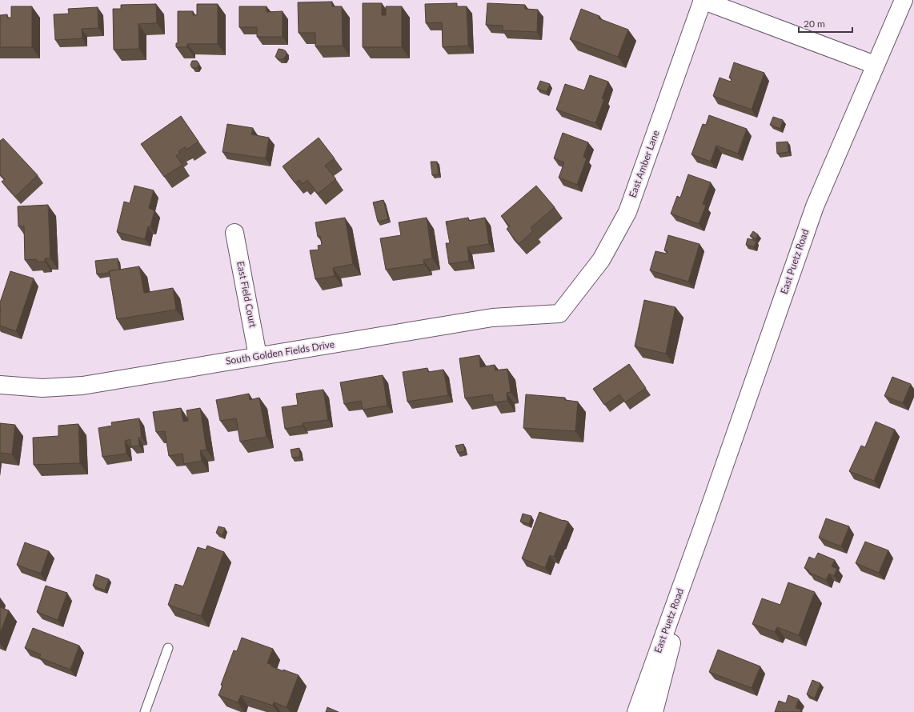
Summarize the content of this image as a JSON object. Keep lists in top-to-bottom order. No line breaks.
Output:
{"streets":{"street":["East Amber Lane","East Puetz Road","East Field Court","South Golden Fields Drive"]},"crossings":[["East Amber Lane","South Golden Fields Drive"],["East Field Court","South Golden Fields Drive"]],"scale_bar":"20 m"}
